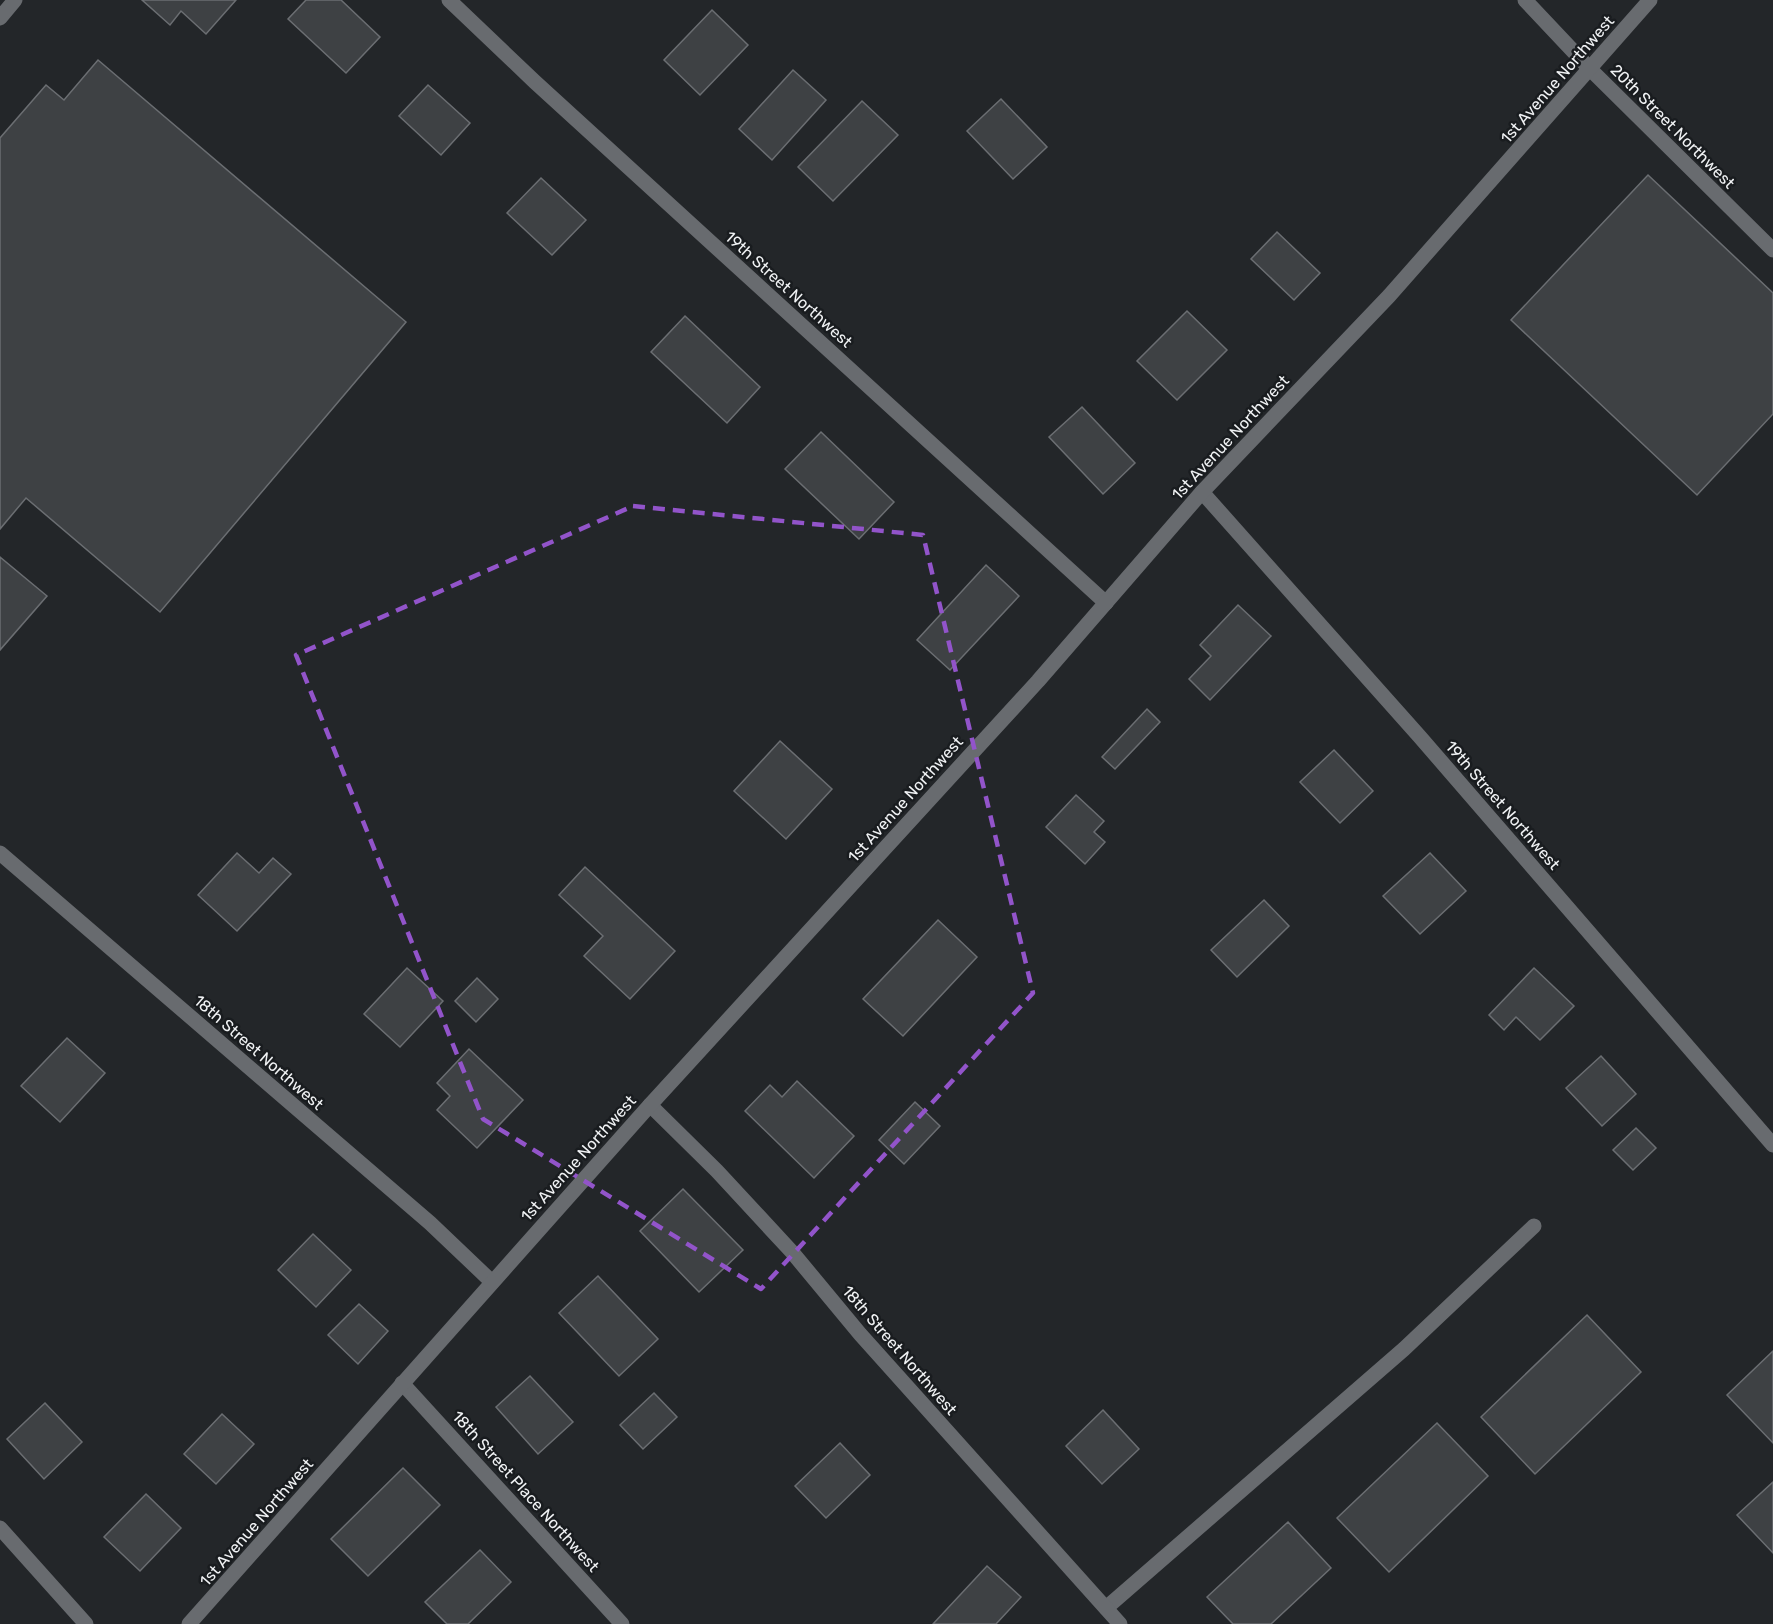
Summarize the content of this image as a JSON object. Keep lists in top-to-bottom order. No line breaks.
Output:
{"streets":{"street":["1st Avenue Northwest","20th Street Northwest","19th Street Northwest","18th Street Northwest","18th Street Place Northwest"]},"crossings":[["1st Avenue Northwest","20th Street Northwest"],["1st Avenue Northwest","19th Street Northwest"],["1st Avenue Northwest","18th Street Northwest"],["1st Avenue Northwest","18th Street Place Northwest"]]}
